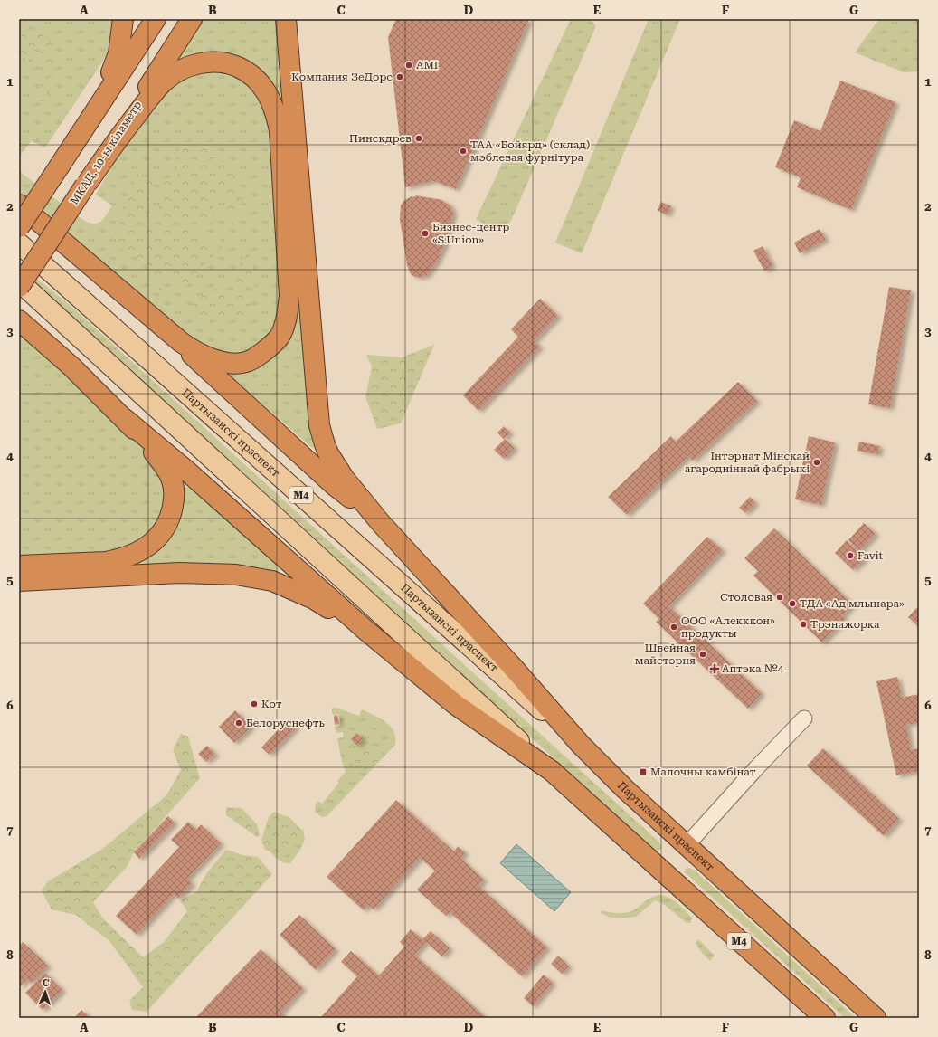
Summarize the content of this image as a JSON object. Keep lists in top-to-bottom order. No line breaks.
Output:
{"streets":{"highway":["МКАД, 10-ы кіламетр","Партызанскі праспект","М4"]},"places":{"other":["AMI","Компания ЗеДорс","Пинскдрев","ТАА «Бойярд» (склад) мэблевая фурнітура","Бизнес-центр «S.Union»","Інтэрнат Мінскай агародніннай фабрыкі","Favit","Столовая","ТДА «Ад млынара»","Трэнажорка","ООО «Алекккон» продукты","Швейная майстэрня","Кот","Белоруснефть"],"health":["Аптэка №4"],"transit":["Малочны камбінат"]},"north":"top","grid":{"columns":["A","B","C","D","E","F","G"],"rows":["1","2","3","4","5","6","7","8"]}}
